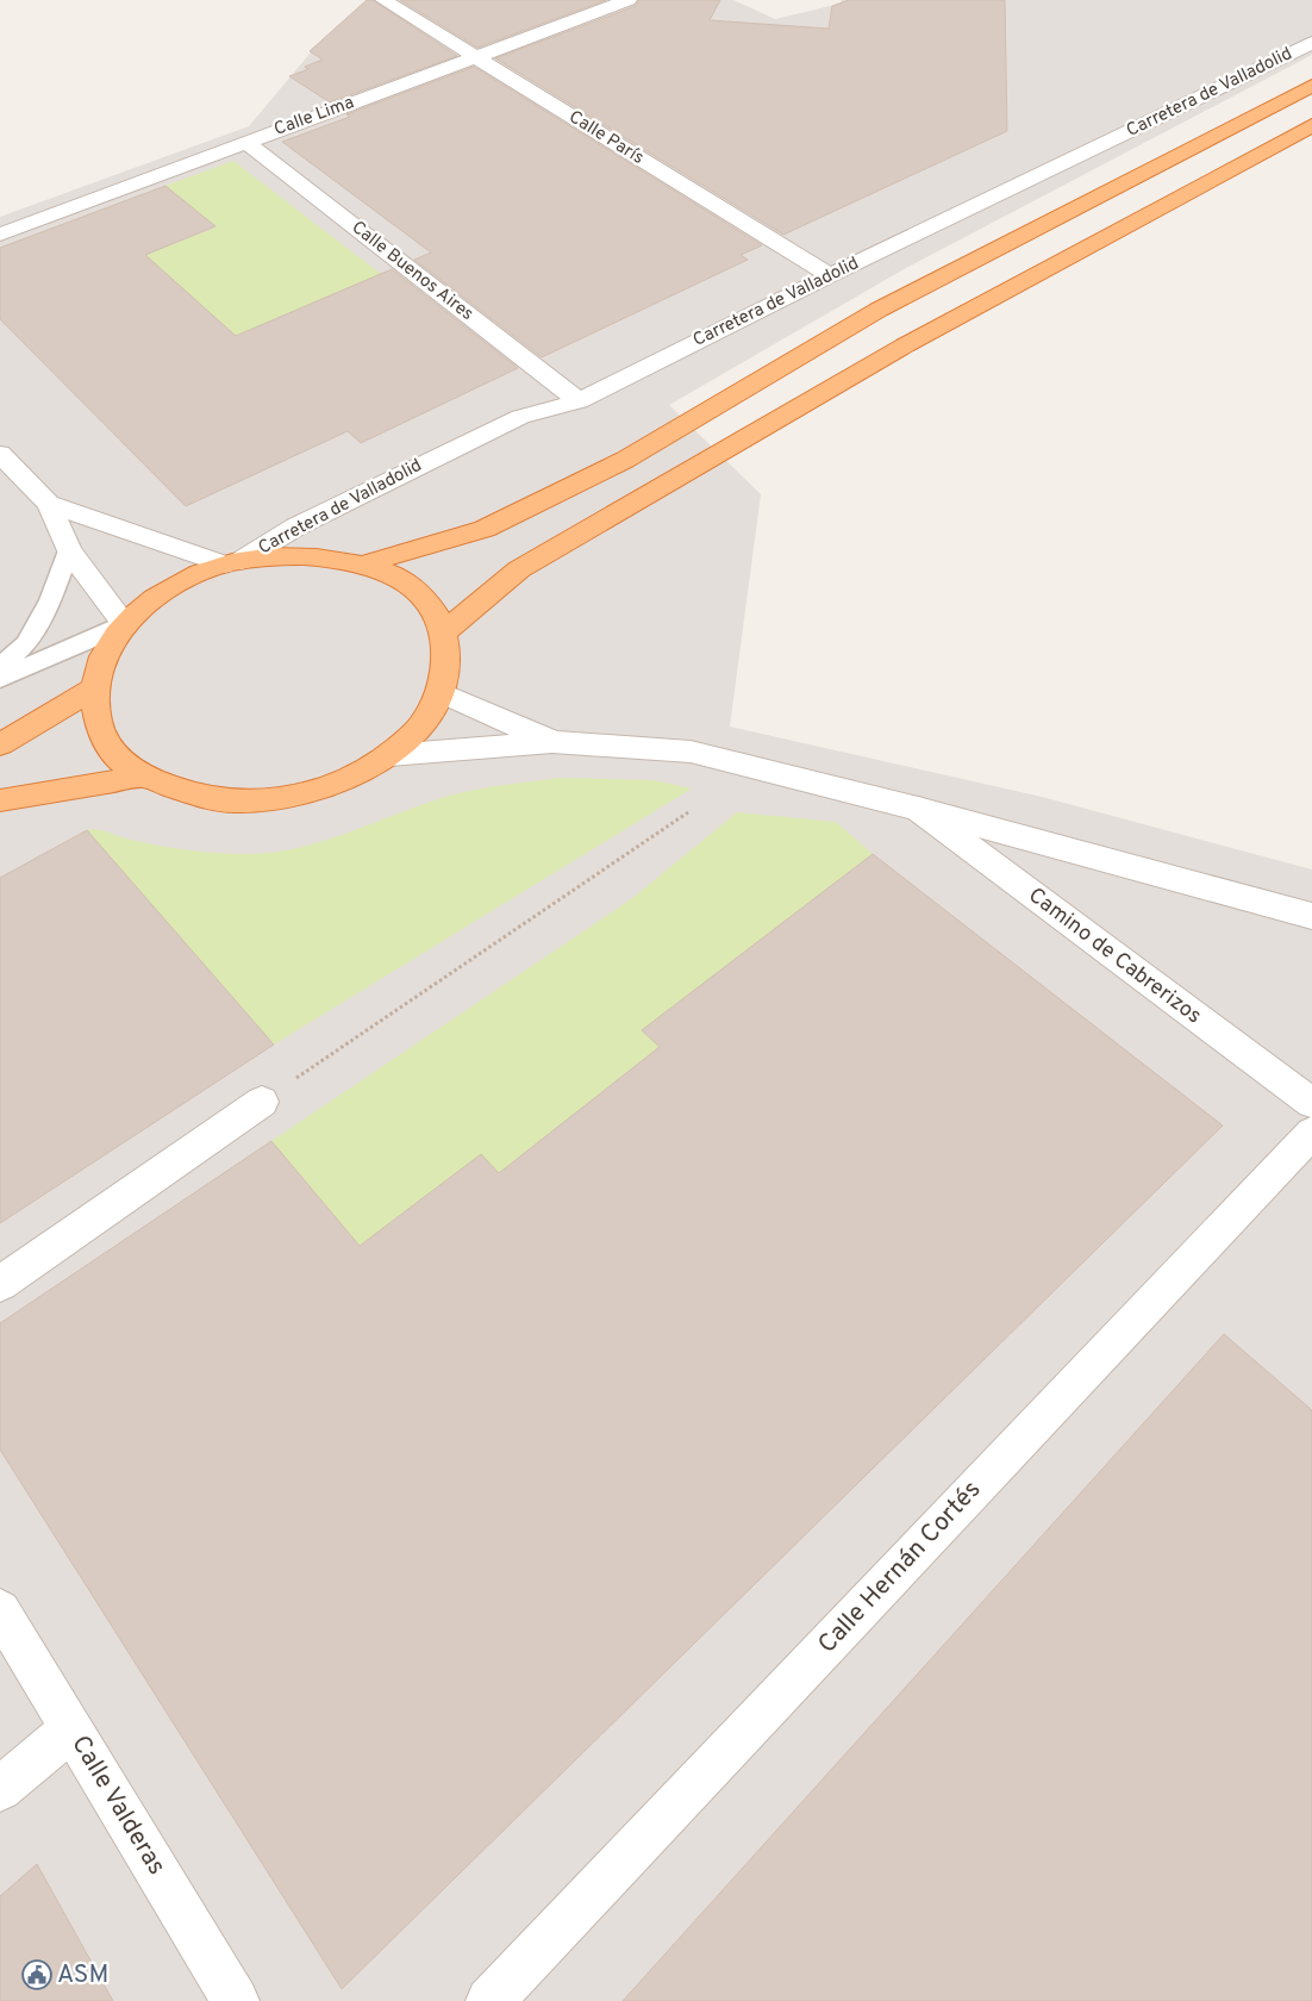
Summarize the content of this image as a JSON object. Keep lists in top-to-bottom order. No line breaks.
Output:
{"streets":{"street":["Carretera de Valladolid","Calle Lima","Calle París","Calle Buenos Aires","Camino de Cabrerizos","Calle Hernán Cortés","Calle Valderas"]},"crossings":[["Carretera de Valladolid","Calle París"],["Carretera de Valladolid","Calle Buenos Aires"],["Calle Lima","Calle París"],["Calle Lima","Calle Buenos Aires"]],"places":{"public building":["ASM"]}}
